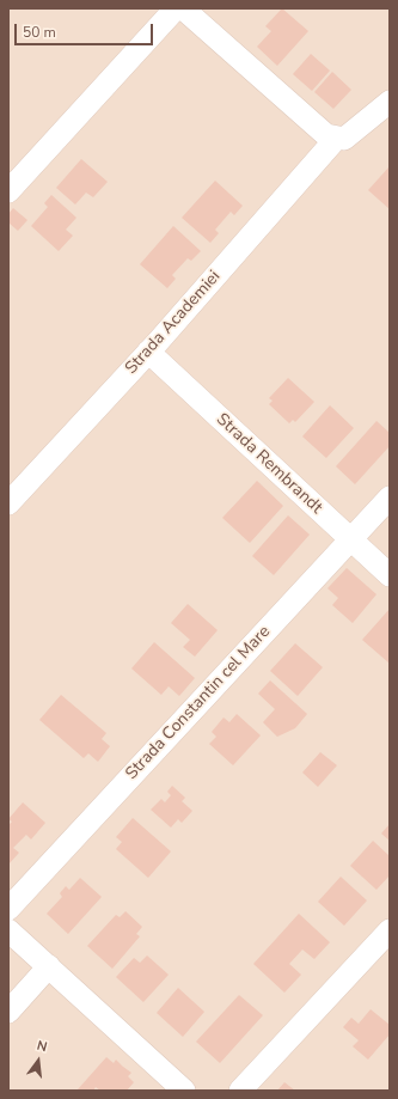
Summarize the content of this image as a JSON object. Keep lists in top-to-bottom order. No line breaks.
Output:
{"streets":{"street":["Strada Academiei","Strada Rembrandt","Strada Constantin cel Mare"]},"crossings":[["Strada Academiei","Strada Rembrandt"],["Strada Rembrandt","Strada Constantin cel Mare"]],"scale_bar":"50 m","north":"top"}
